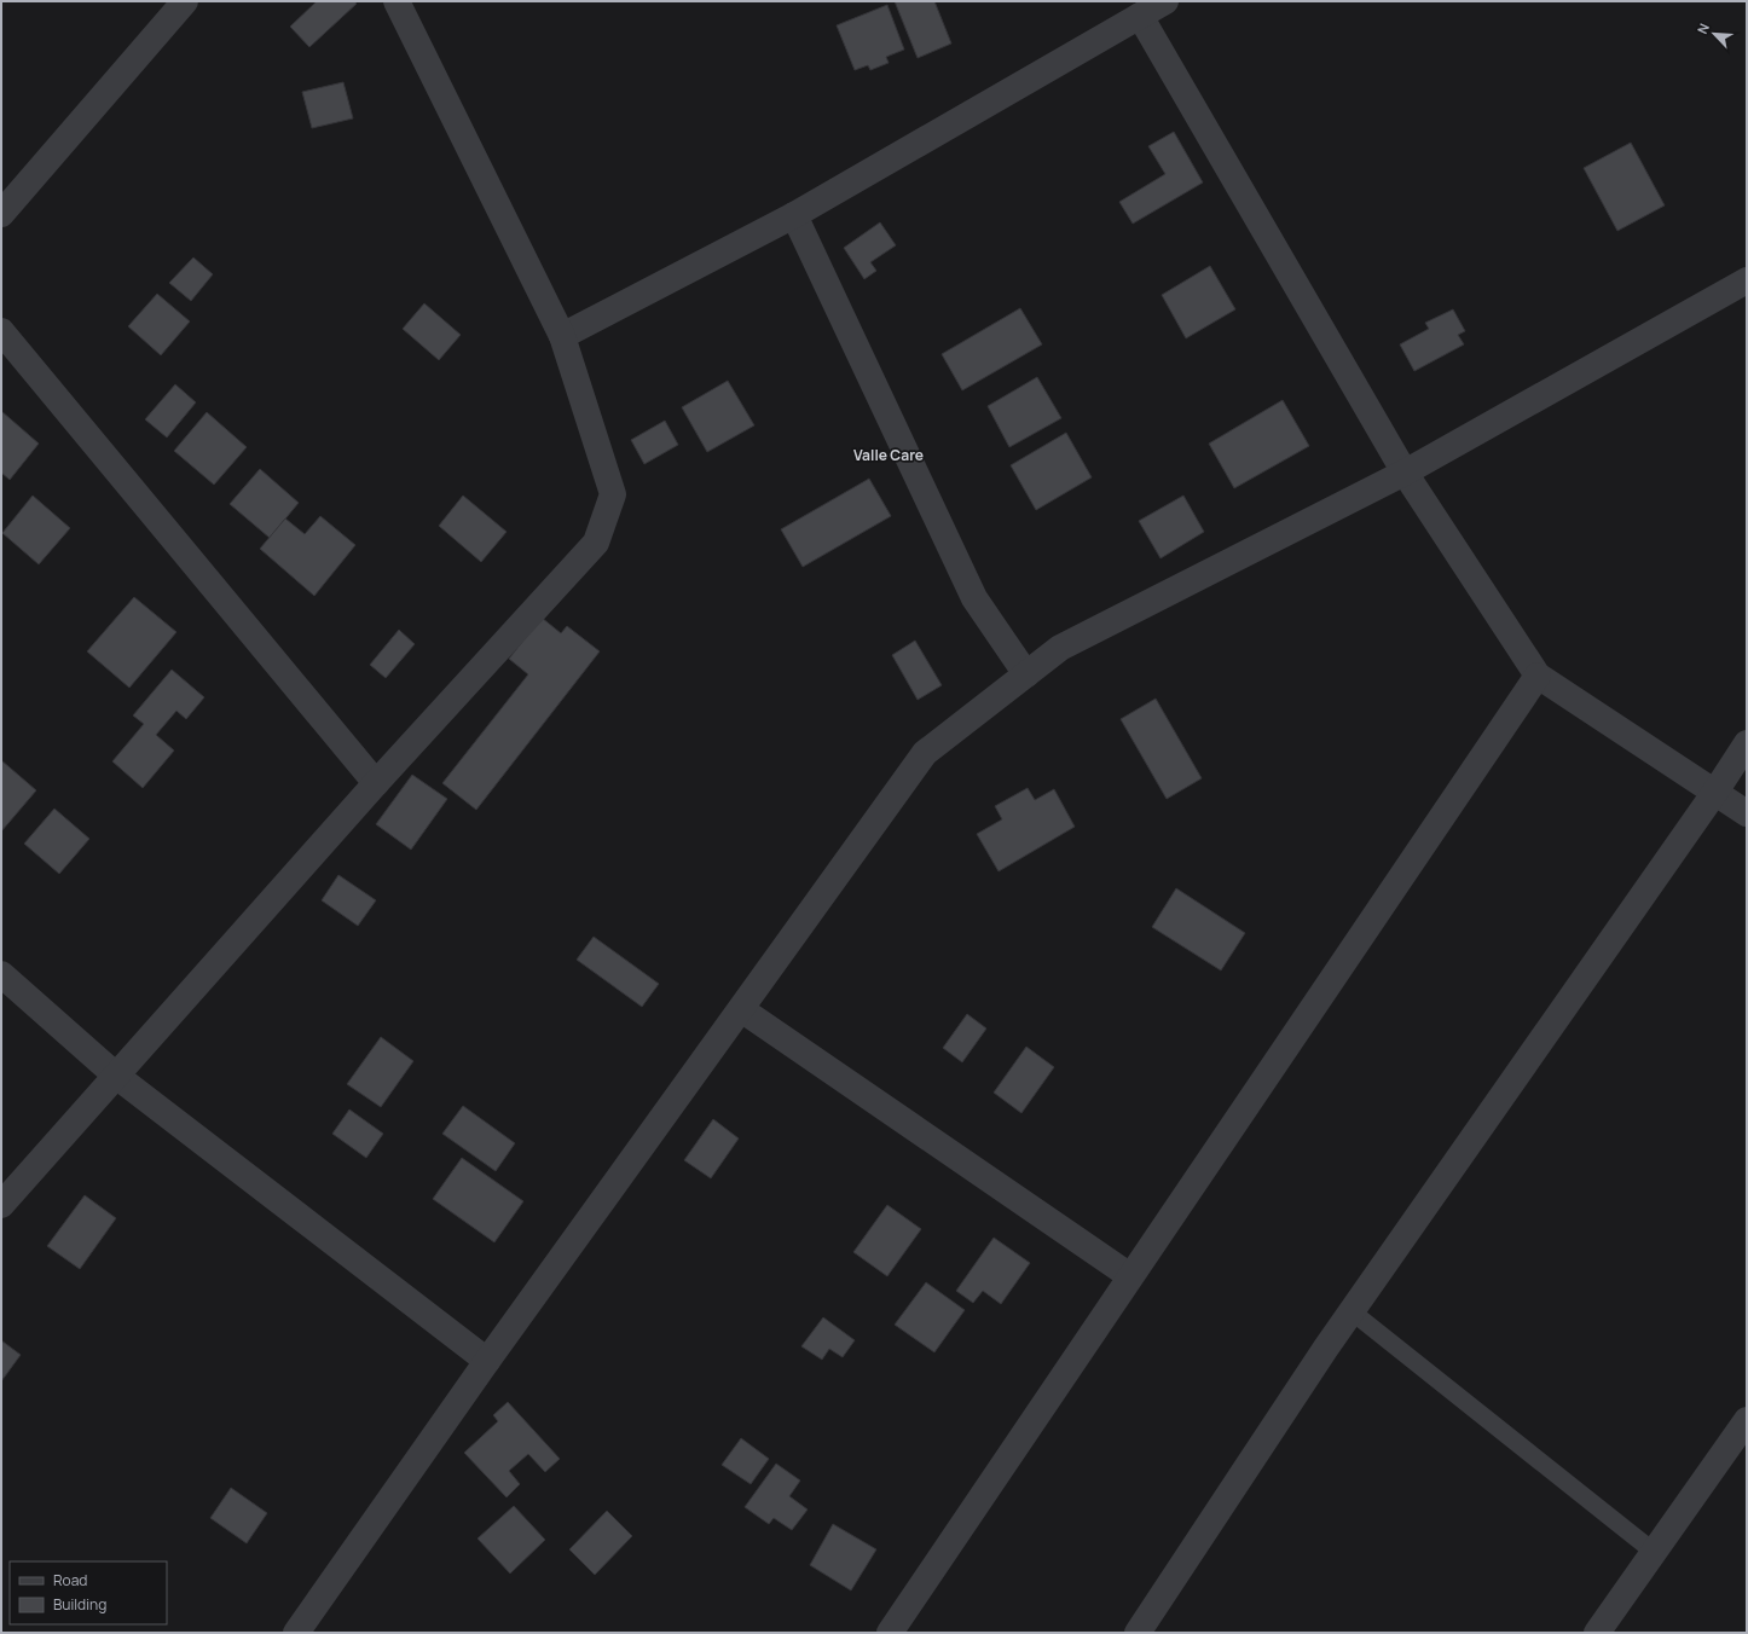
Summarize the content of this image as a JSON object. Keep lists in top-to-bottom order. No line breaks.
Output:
{"districts":["Valle Care"],"legend":["Road","Building"],"north":"top left"}
